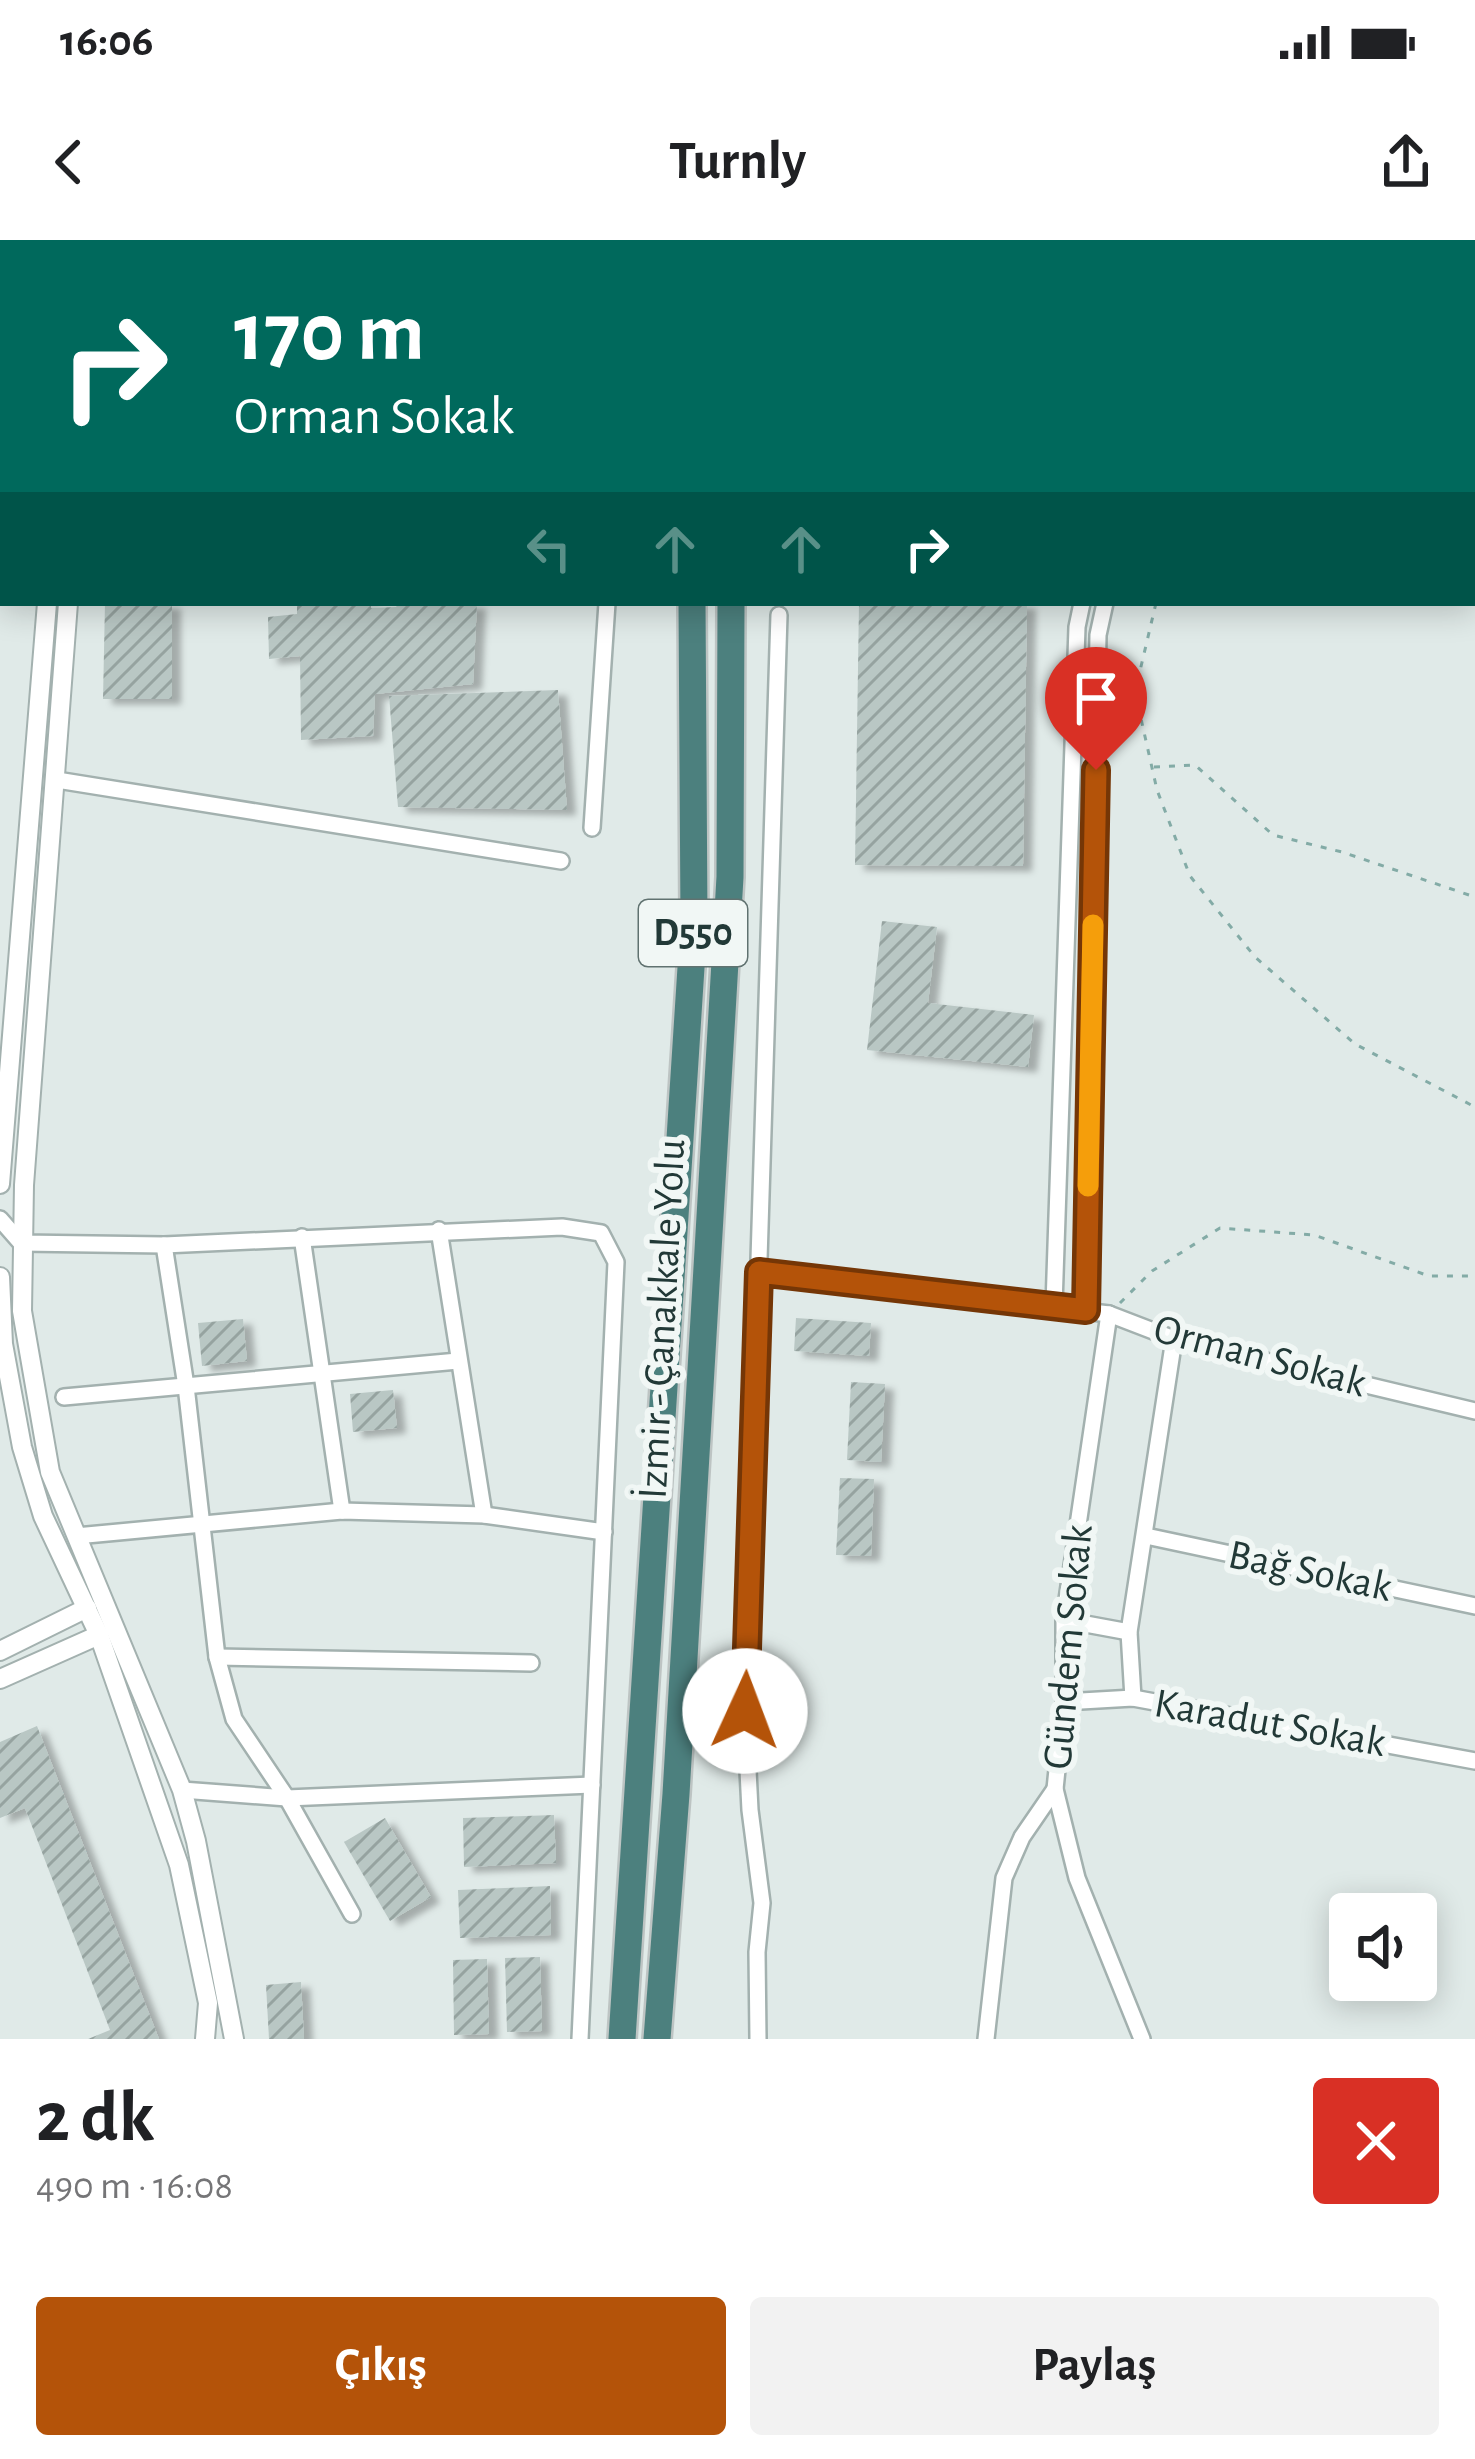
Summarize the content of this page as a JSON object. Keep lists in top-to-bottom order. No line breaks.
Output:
{"streets":{"highway":["D550","İzmir - Çanakkale Yolu"],"street":["Orman Sokak","Bağ Sokak","Gündem Sokak","Karadut Sokak"]},"crossings":[["Orman Sokak","Gündem Sokak"],["Gündem Sokak","Karadut Sokak"]],"page":{"status":"16:06","header":"Turnly","turn":["170 m","Orman Sokak"],"heading":["2 dk","490 m · 16:08"],"buttons":["Çıkış","Paylaş"]}}
